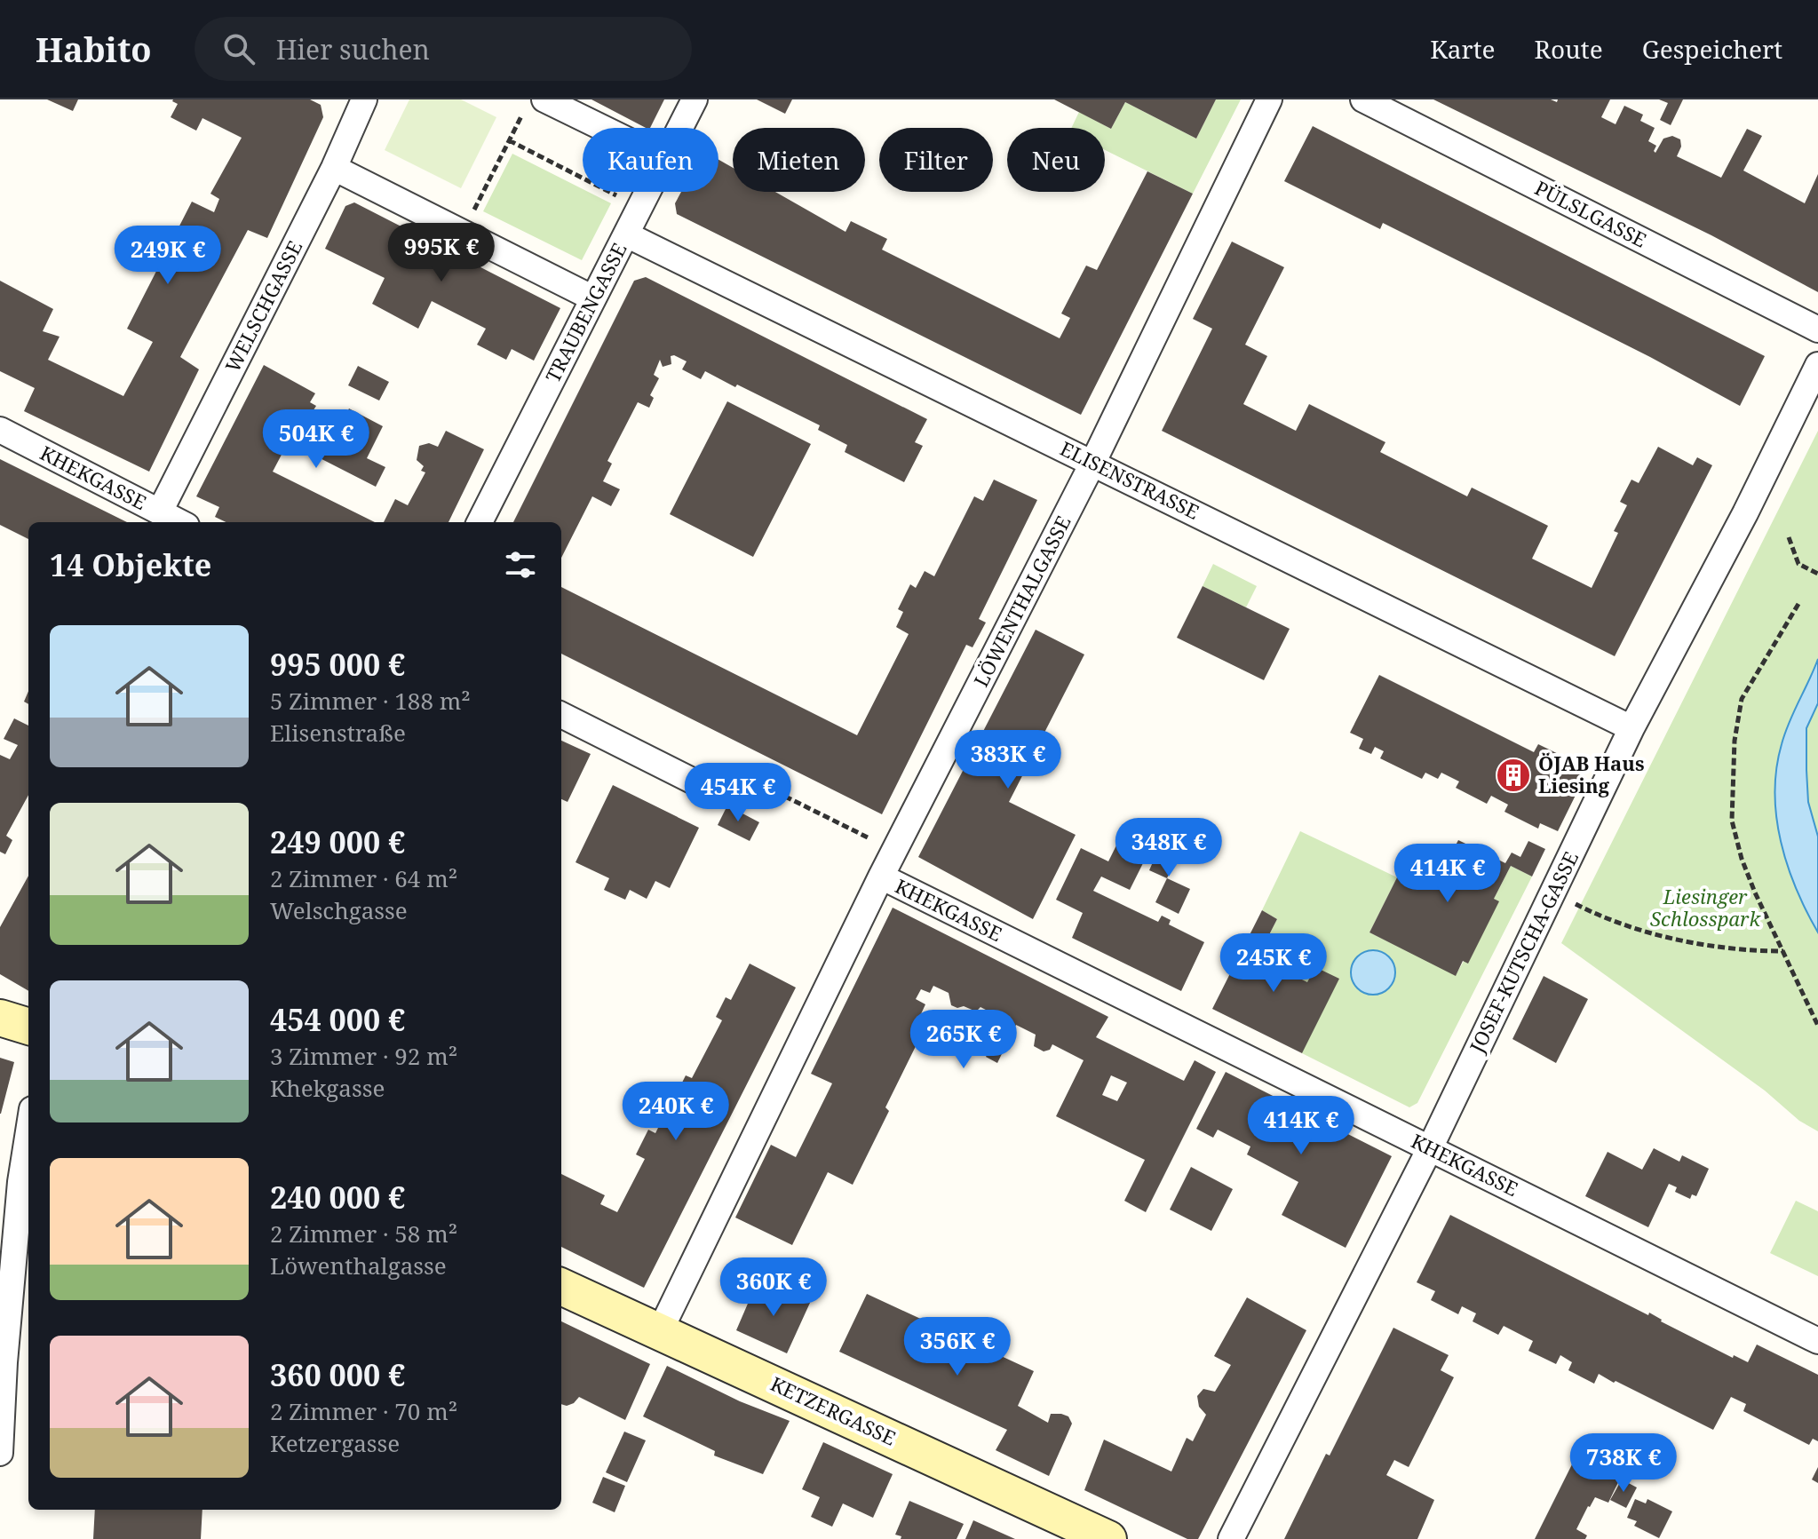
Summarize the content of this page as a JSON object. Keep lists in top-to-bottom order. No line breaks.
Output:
{"streets":{"main road":["KETZERGASSE"],"street":["PÜLSLGASSE","WELSCHGASSE","TRAUBENGASSE","KHEKGASSE","ELISENSTRASSE","LÖWENTHALGASSE","JOSEF-KUTSCHA-GASSE"]},"crossings":[["WELSCHGASSE","KHEKGASSE"],["TRAUBENGASSE","ELISENSTRASSE"],["KHEKGASSE","LÖWENTHALGASSE"],["KHEKGASSE","JOSEF-KUTSCHA-GASSE"],["ELISENSTRASSE","LÖWENTHALGASSE"],["ELISENSTRASSE","JOSEF-KUTSCHA-GASSE"],["LÖWENTHALGASSE","KETZERGASSE"]],"parks":["Liesinger Schlosspark"],"places":{"building":["ÖJAB Haus Liesing"]},"page":{"header":"Habito","search":"Hier suchen","nav":["Karte","Route","Gespeichert"],"chip":["Kaufen","Mieten","Filter","Neu"],"price":["995K €","249K €","504K €","383K €","454K €","348K €","414K €","245K €","265K €","240K €","414K €","360K €","356K €","738K €"],"heading":"14 Objekte","list":[{"name":"995 000 €","note":"5 Zimmer · 188 m² · Elisenstraße"},{"name":"249 000 €","note":"2 Zimmer · 64 m² · Welschgasse"},{"name":"454 000 €","note":"3 Zimmer · 92 m² · Khekgasse"},{"name":"240 000 €","note":"2 Zimmer · 58 m² · Löwenthalgasse"},{"name":"360 000 €","note":"2 Zimmer · 70 m² · Ketzergasse"}]}}
